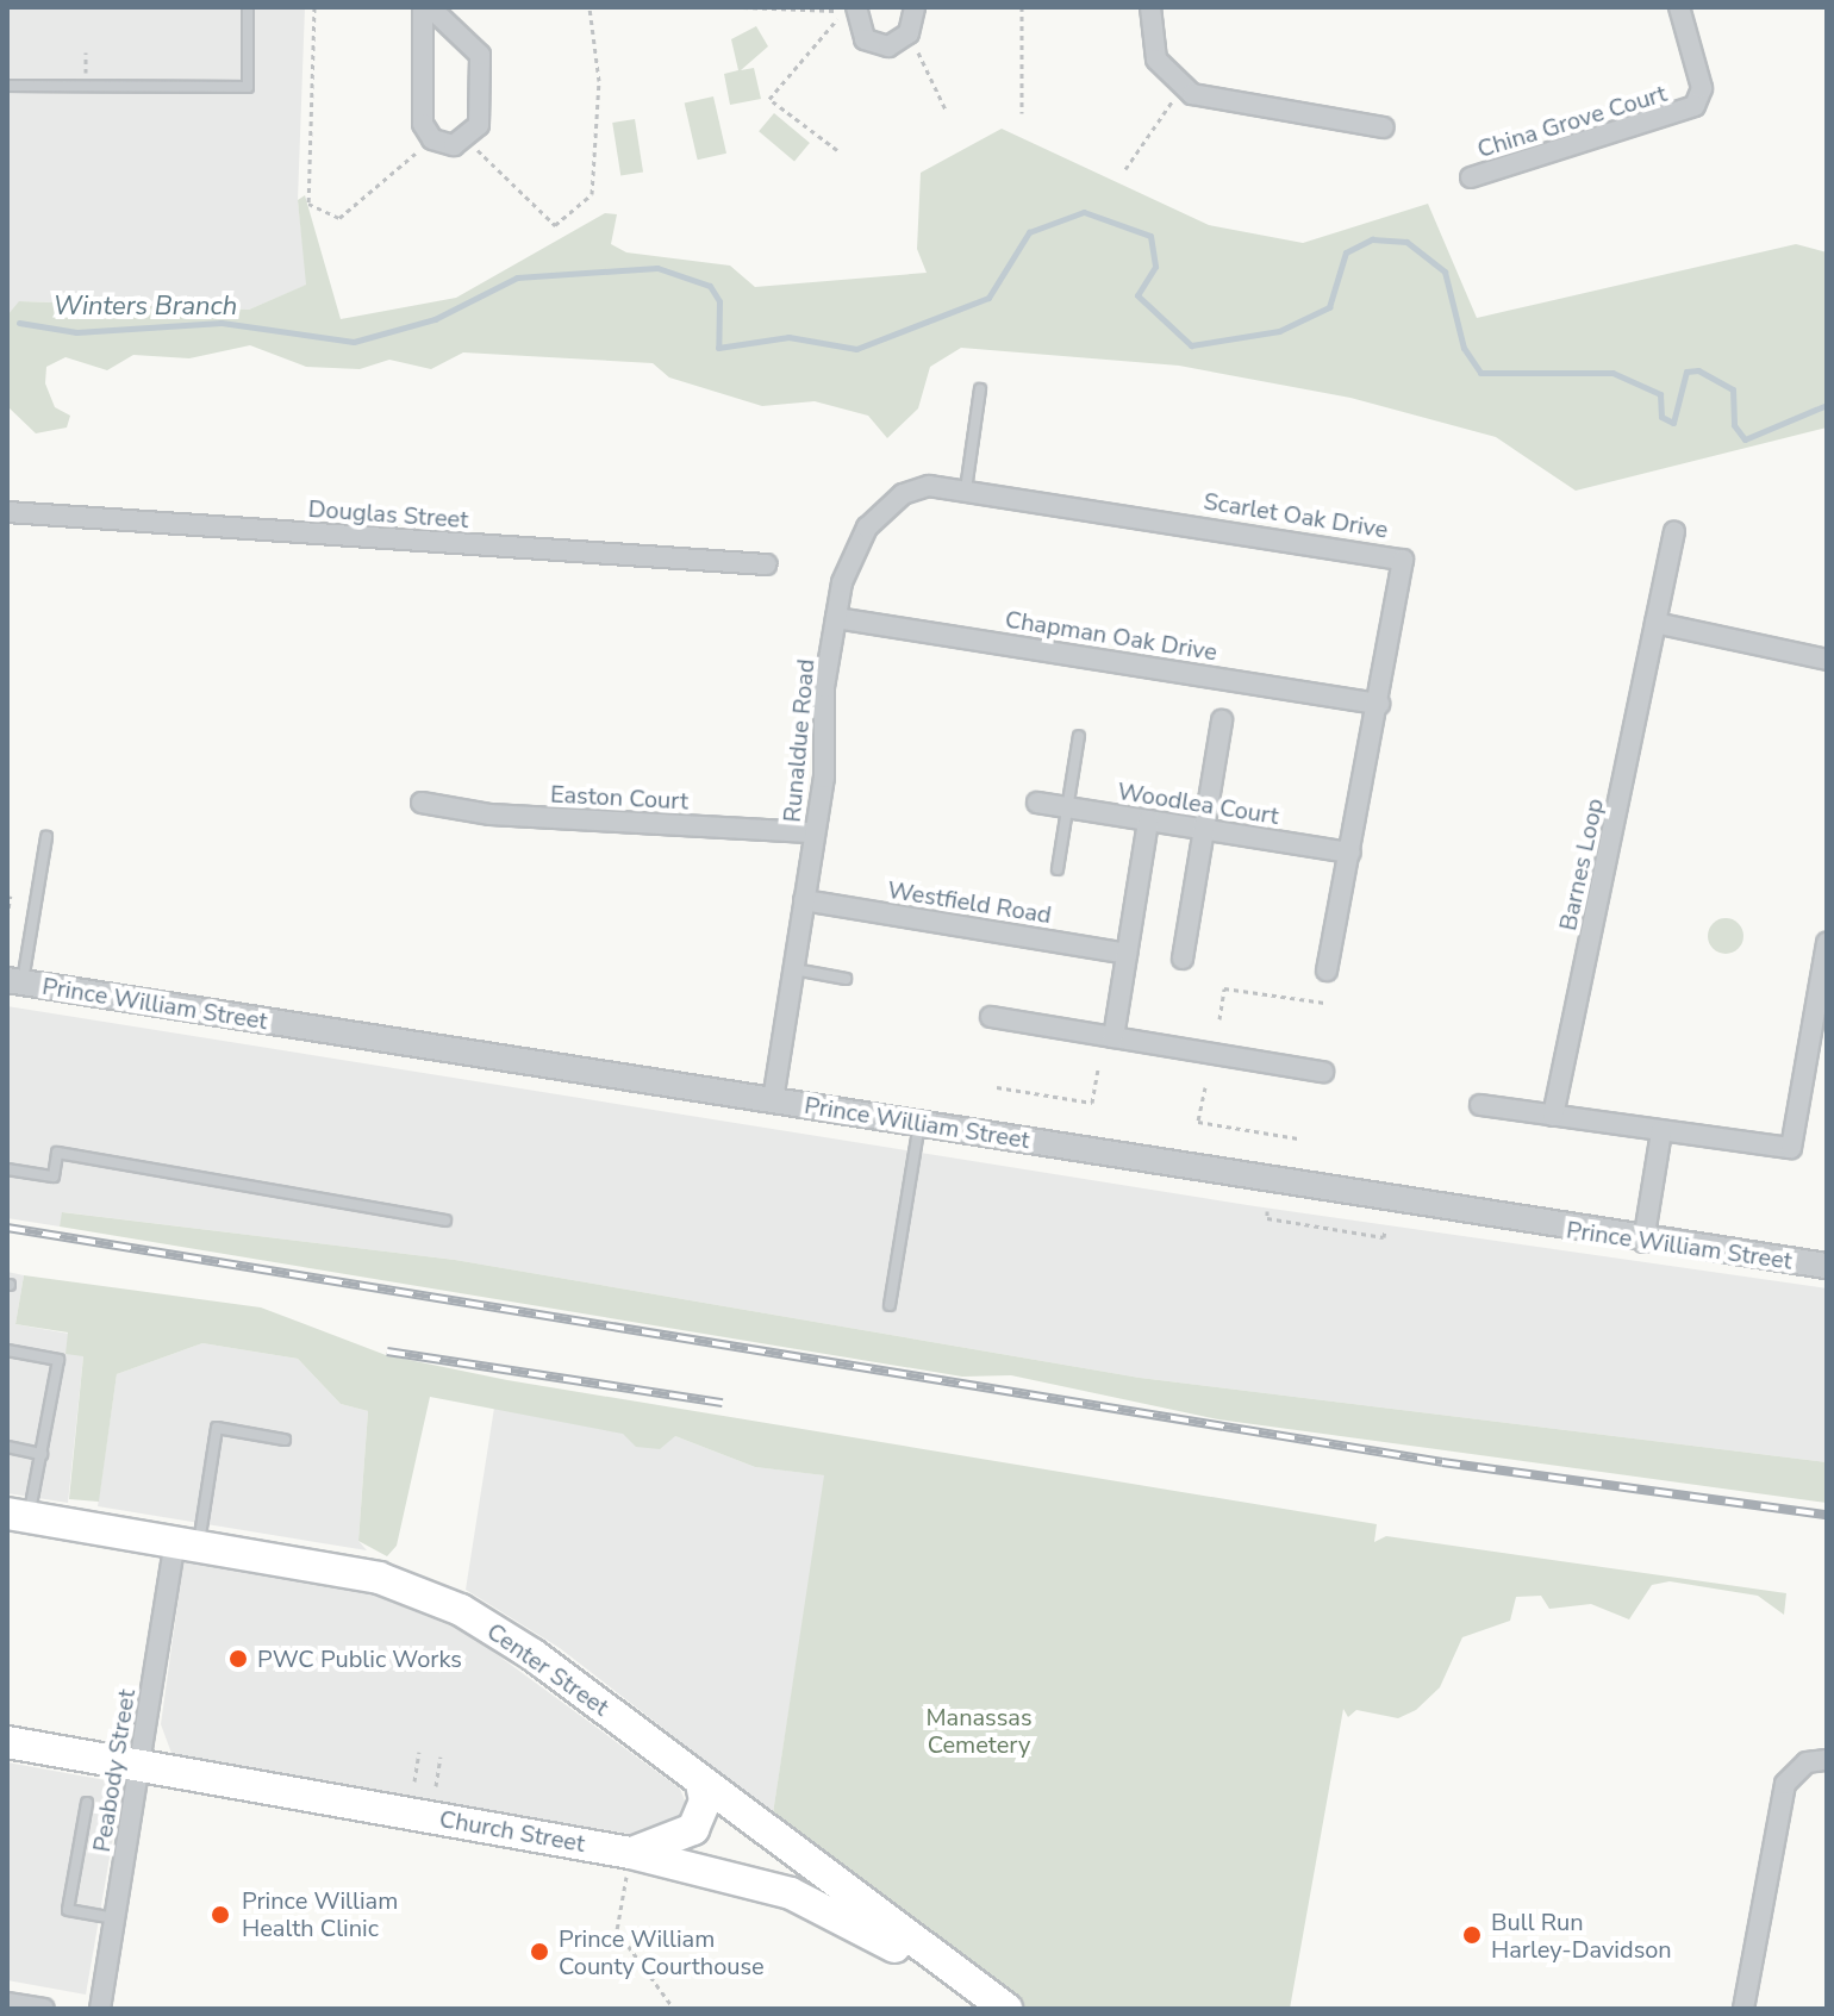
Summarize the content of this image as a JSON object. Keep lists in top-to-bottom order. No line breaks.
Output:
{"streets":{"highway":["Center Street","Church Street"],"street":["China Grove Court","Douglas Street","Scarlet Oak Drive","Chapman Oak Drive","Runaldue Road","Easton Court","Woodlea Court","Barnes Loop","Westfield Road","Prince William Street","Peabody Street"]},"crossings":[["Scarlet Oak Drive","Chapman Oak Drive"],["Scarlet Oak Drive","Runaldue Road"],["Scarlet Oak Drive","Woodlea Court"],["Chapman Oak Drive","Runaldue Road"],["Runaldue Road","Easton Court"],["Runaldue Road","Westfield Road"],["Runaldue Road","Prince William Street"],["Center Street","Peabody Street"],["Peabody Street","Church Street"]],"water":["Winters Branch"],"parks":["Manassas Cemetery"],"places":["PWC Public Works","Prince William Health Clinic","Bull Run Harley-Davidson","Prince William County Courthouse"]}
